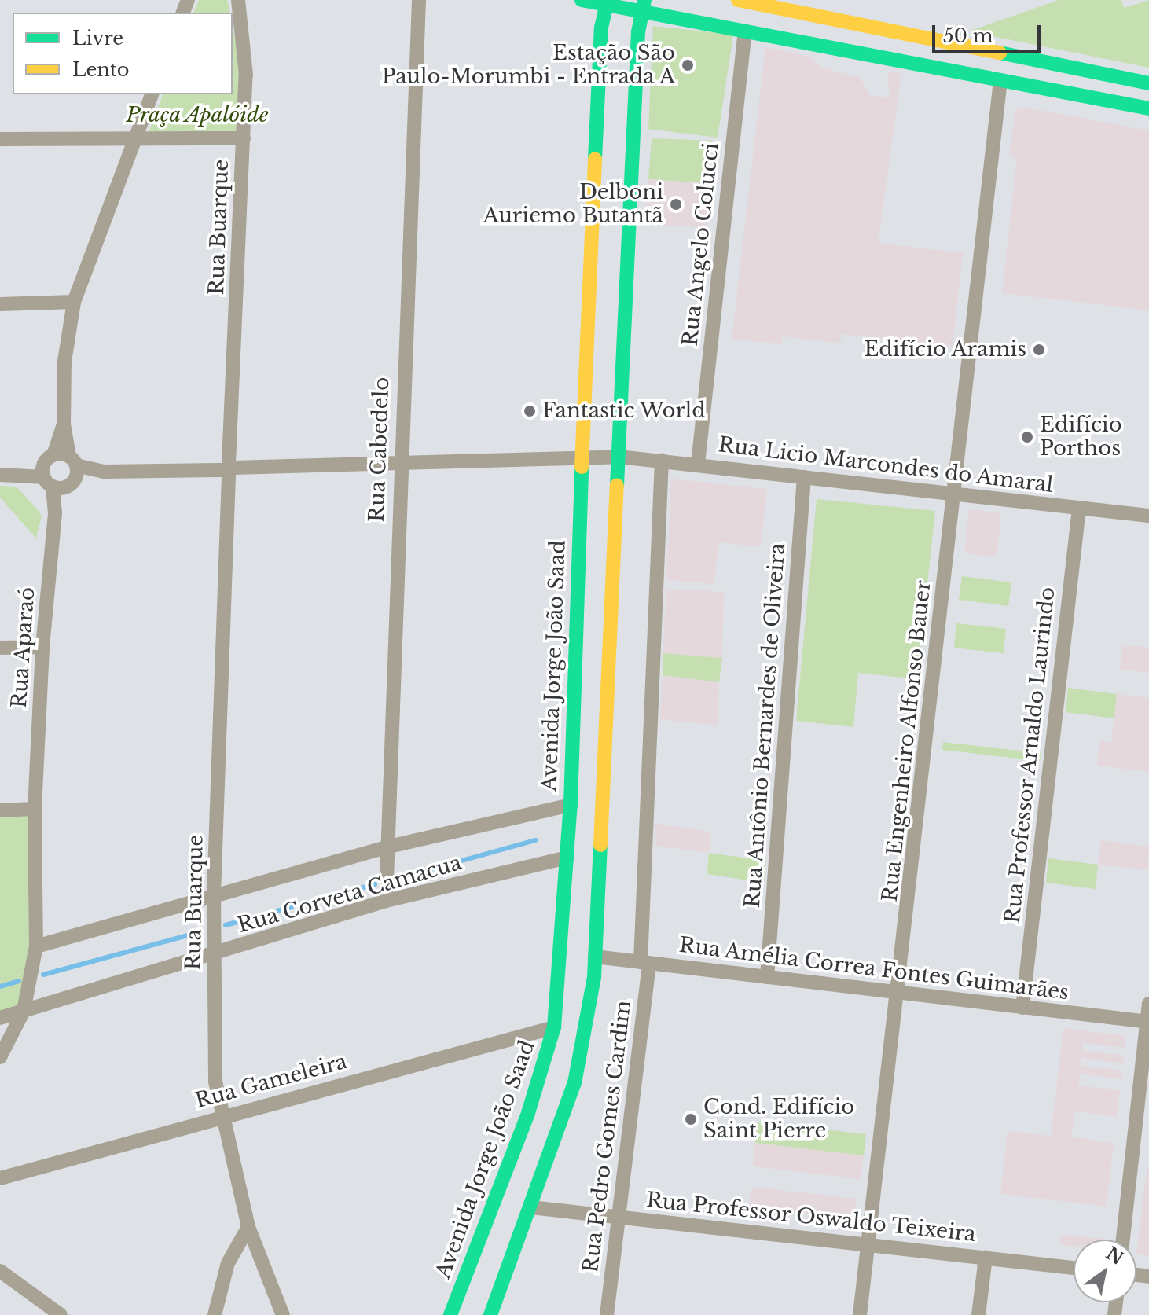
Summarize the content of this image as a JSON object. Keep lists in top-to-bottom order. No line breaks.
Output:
{"streets":{"main road":["Avenida Jorge João Saad"],"street":["Rua Buarque","Rua Angelo Colucci","Rua Cabedelo","Rua Licio Marcondes do Amaral","Rua Aparaó","Rua Antônio Bernardes de Oliveira","Rua Engenheiro Alfonso Bauer","Rua Professor Arnaldo Laurindo","Rua Corveta Camacua","Rua Amélia Correa Fontes Guimarães","Rua Gameleira","Rua Pedro Gomes Cardim","Rua Professor Oswaldo Teixeira"]},"crossings":[["Rua Buarque","Rua Licio Marcondes do Amaral"],["Rua Buarque","Rua Corveta Camacua"],["Rua Buarque","Rua Gameleira"],["Rua Angelo Colucci","Rua Licio Marcondes do Amaral"],["Rua Cabedelo","Rua Licio Marcondes do Amaral"],["Rua Cabedelo","Rua Corveta Camacua"],["Rua Licio Marcondes do Amaral","Avenida Jorge João Saad"],["Rua Licio Marcondes do Amaral","Rua Antônio Bernardes de Oliveira"],["Rua Licio Marcondes do Amaral","Rua Engenheiro Alfonso Bauer"],["Rua Licio Marcondes do Amaral","Rua Professor Arnaldo Laurindo"],["Rua Aparaó","Rua Corveta Camacua"],["Avenida Jorge João Saad","Rua Corveta Camacua"],["Avenida Jorge João Saad","Rua Amélia Correa Fontes Guimarães"],["Avenida Jorge João Saad","Rua Gameleira"],["Avenida Jorge João Saad","Rua Professor Oswaldo Teixeira"],["Rua Antônio Bernardes de Oliveira","Rua Amélia Correa Fontes Guimarães"],["Rua Engenheiro Alfonso Bauer","Rua Amélia Correa Fontes Guimarães"],["Rua Engenheiro Alfonso Bauer","Rua Professor Oswaldo Teixeira"],["Rua Professor Arnaldo Laurindo","Rua Amélia Correa Fontes Guimarães"],["Rua Amélia Correa Fontes Guimarães","Rua Pedro Gomes Cardim"],["Rua Pedro Gomes Cardim","Rua Professor Oswaldo Teixeira"]],"parks":["Praça Apalóide"],"places":["Estação São Paulo-Morumbi - Entrada A","Delboni Auriemo Butantã","Edifício Aramis","Fantastic World","Edifício Porthos","Cond. Edifício Saint Pierre"],"legend":["Livre","Lento"],"scale_bar":"50 m","north":"top right"}
